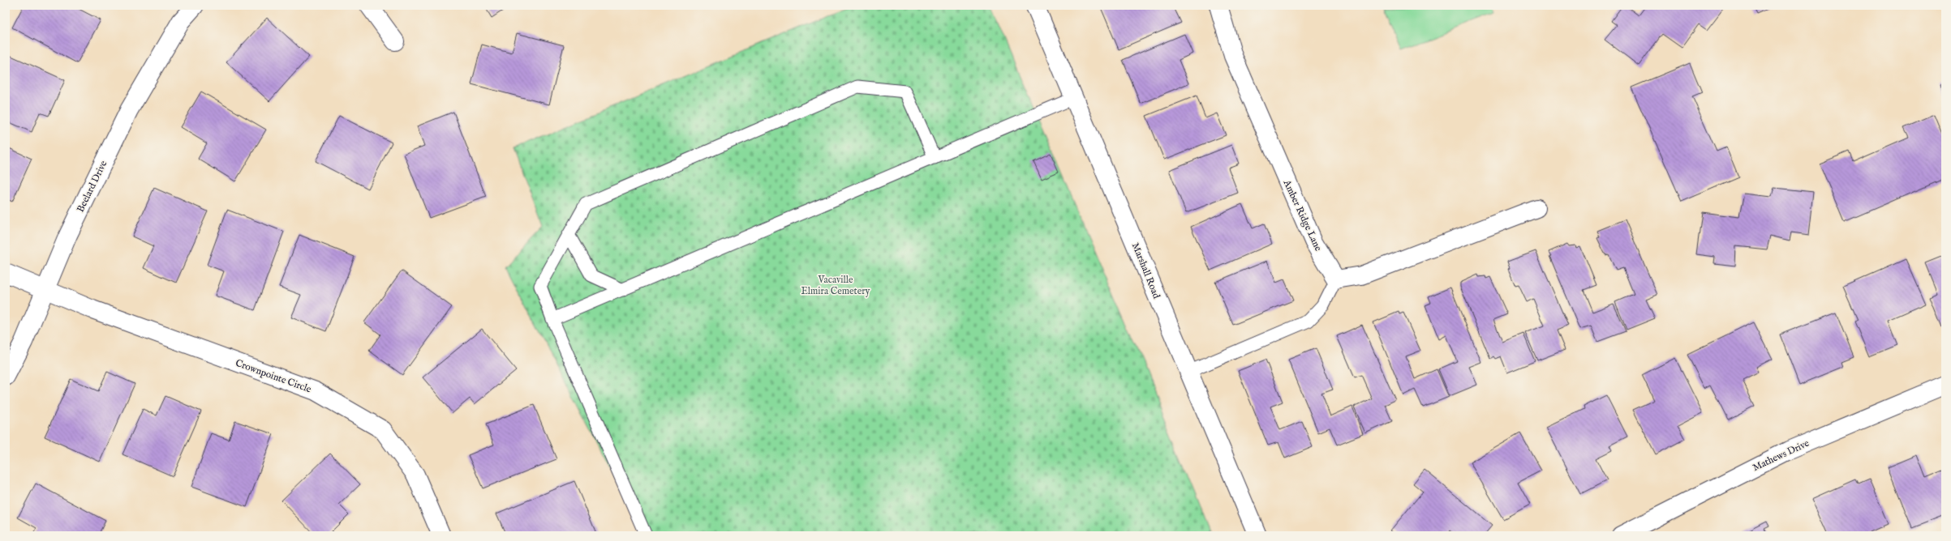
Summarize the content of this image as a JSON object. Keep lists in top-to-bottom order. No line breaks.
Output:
{"streets":{"street":["Beelard Drive","Amber Ridge Lane","Marshall Road","Crownpointe Circle","Mathews Drive"]},"crossings":[["Beelard Drive","Crownpointe Circle"]],"parks":["Vacaville Elmira Cemetery"]}
